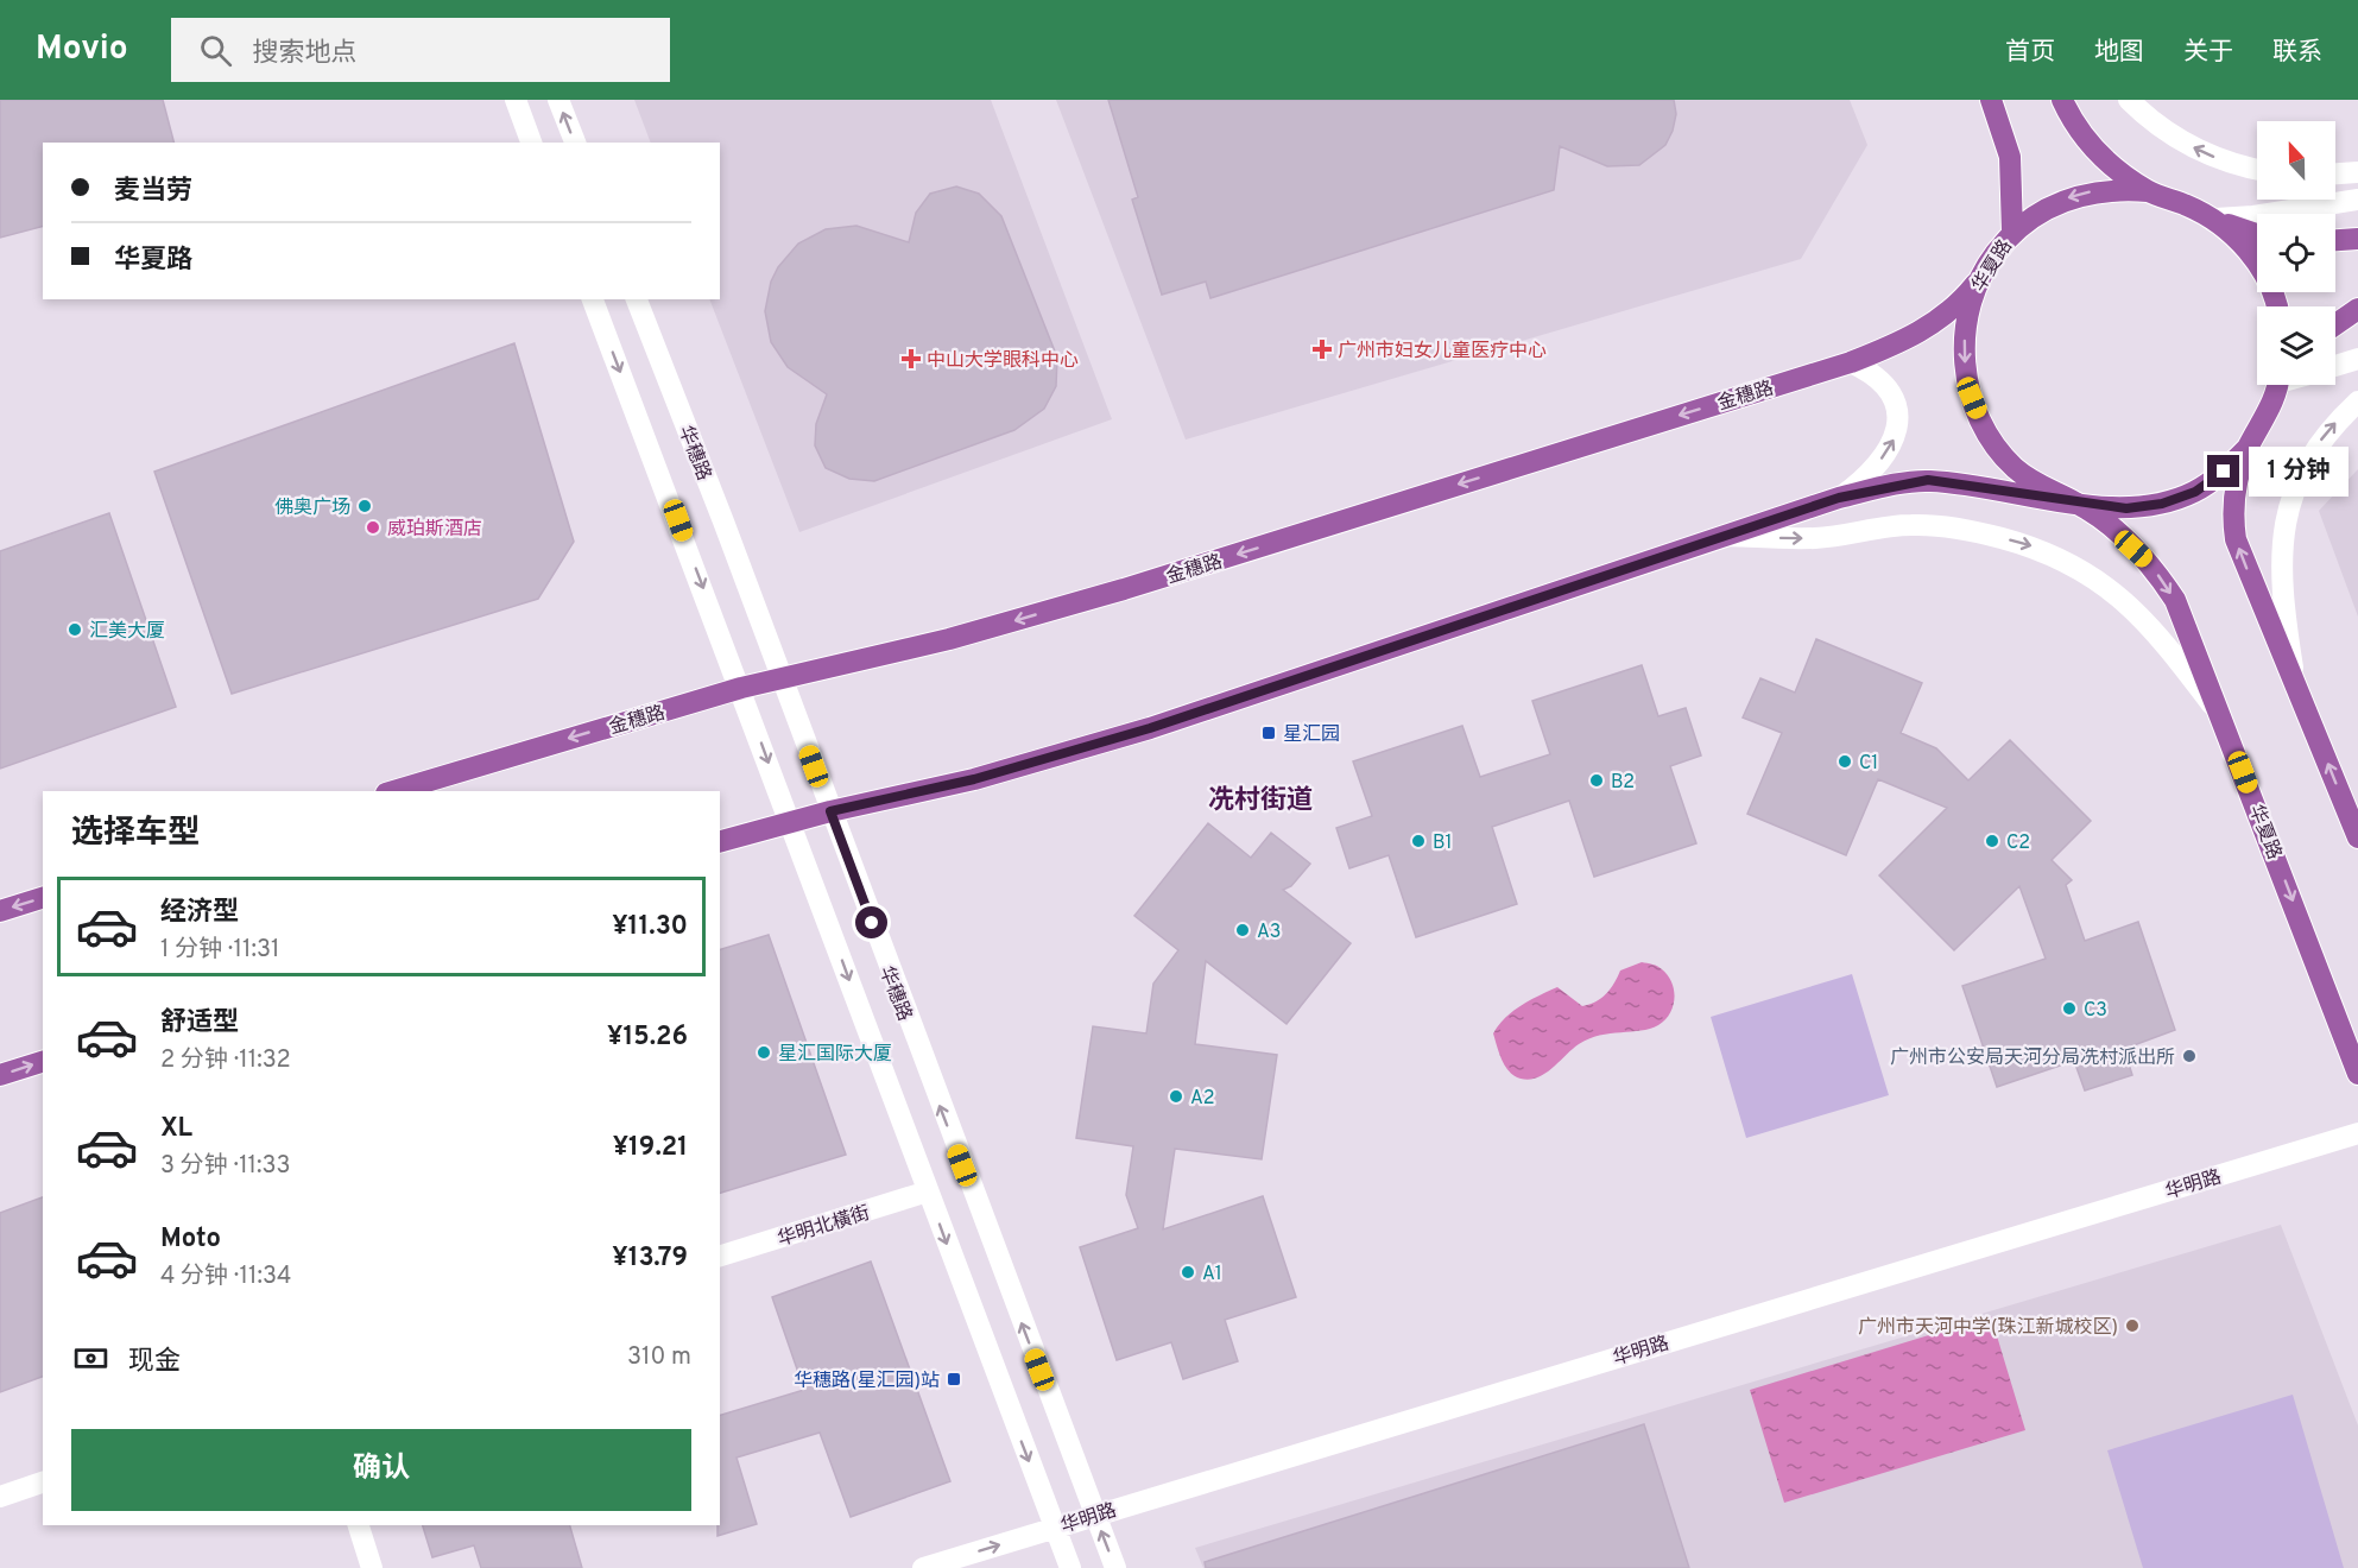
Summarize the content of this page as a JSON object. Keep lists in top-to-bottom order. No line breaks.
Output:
{"streets":{"main road":["华夏路","金穗路"],"street":["华穗路","华明路","华明北橫街"]},"crossings":[["华夏路","金穗路"],["金穗路","华穗路"],["华穗路","华明路"],["华穗路","华明北橫街"]],"districts":["冼村街道"],"places":{"health":["广州市妇女儿童医疗中心","中山大学眼科中心"],"other":["佛奥广场","威珀斯酒店","汇美大厦","C1","B2","B1","C2","A3","C3","星汇国际大厦","广州市公安局天河分局冼村派出所","A2","A1","广州市天河中学(珠江新城校区)"],"transit":["星汇园","华穗路(星汇园)站"]},"north":"top","page":{"header":"Movio","search":"搜索地点","nav":["首页","地图","关于","联系"],"banner":["麦当劳","华夏路"],"bubble":"1 分钟","heading":"选择车型","list":[{"name":"经济型","note":"1 分钟 · 11:31","value":"¥11.30"},{"name":"舒适型","note":"2 分钟 · 11:32","value":"¥15.26"},{"name":"XL","note":"3 分钟 · 11:33","value":"¥19.21"},{"name":"Moto","note":"4 分钟 · 11:34","value":"¥13.79"}],"pay":["现金","310 m"],"buttons":"确认"}}
